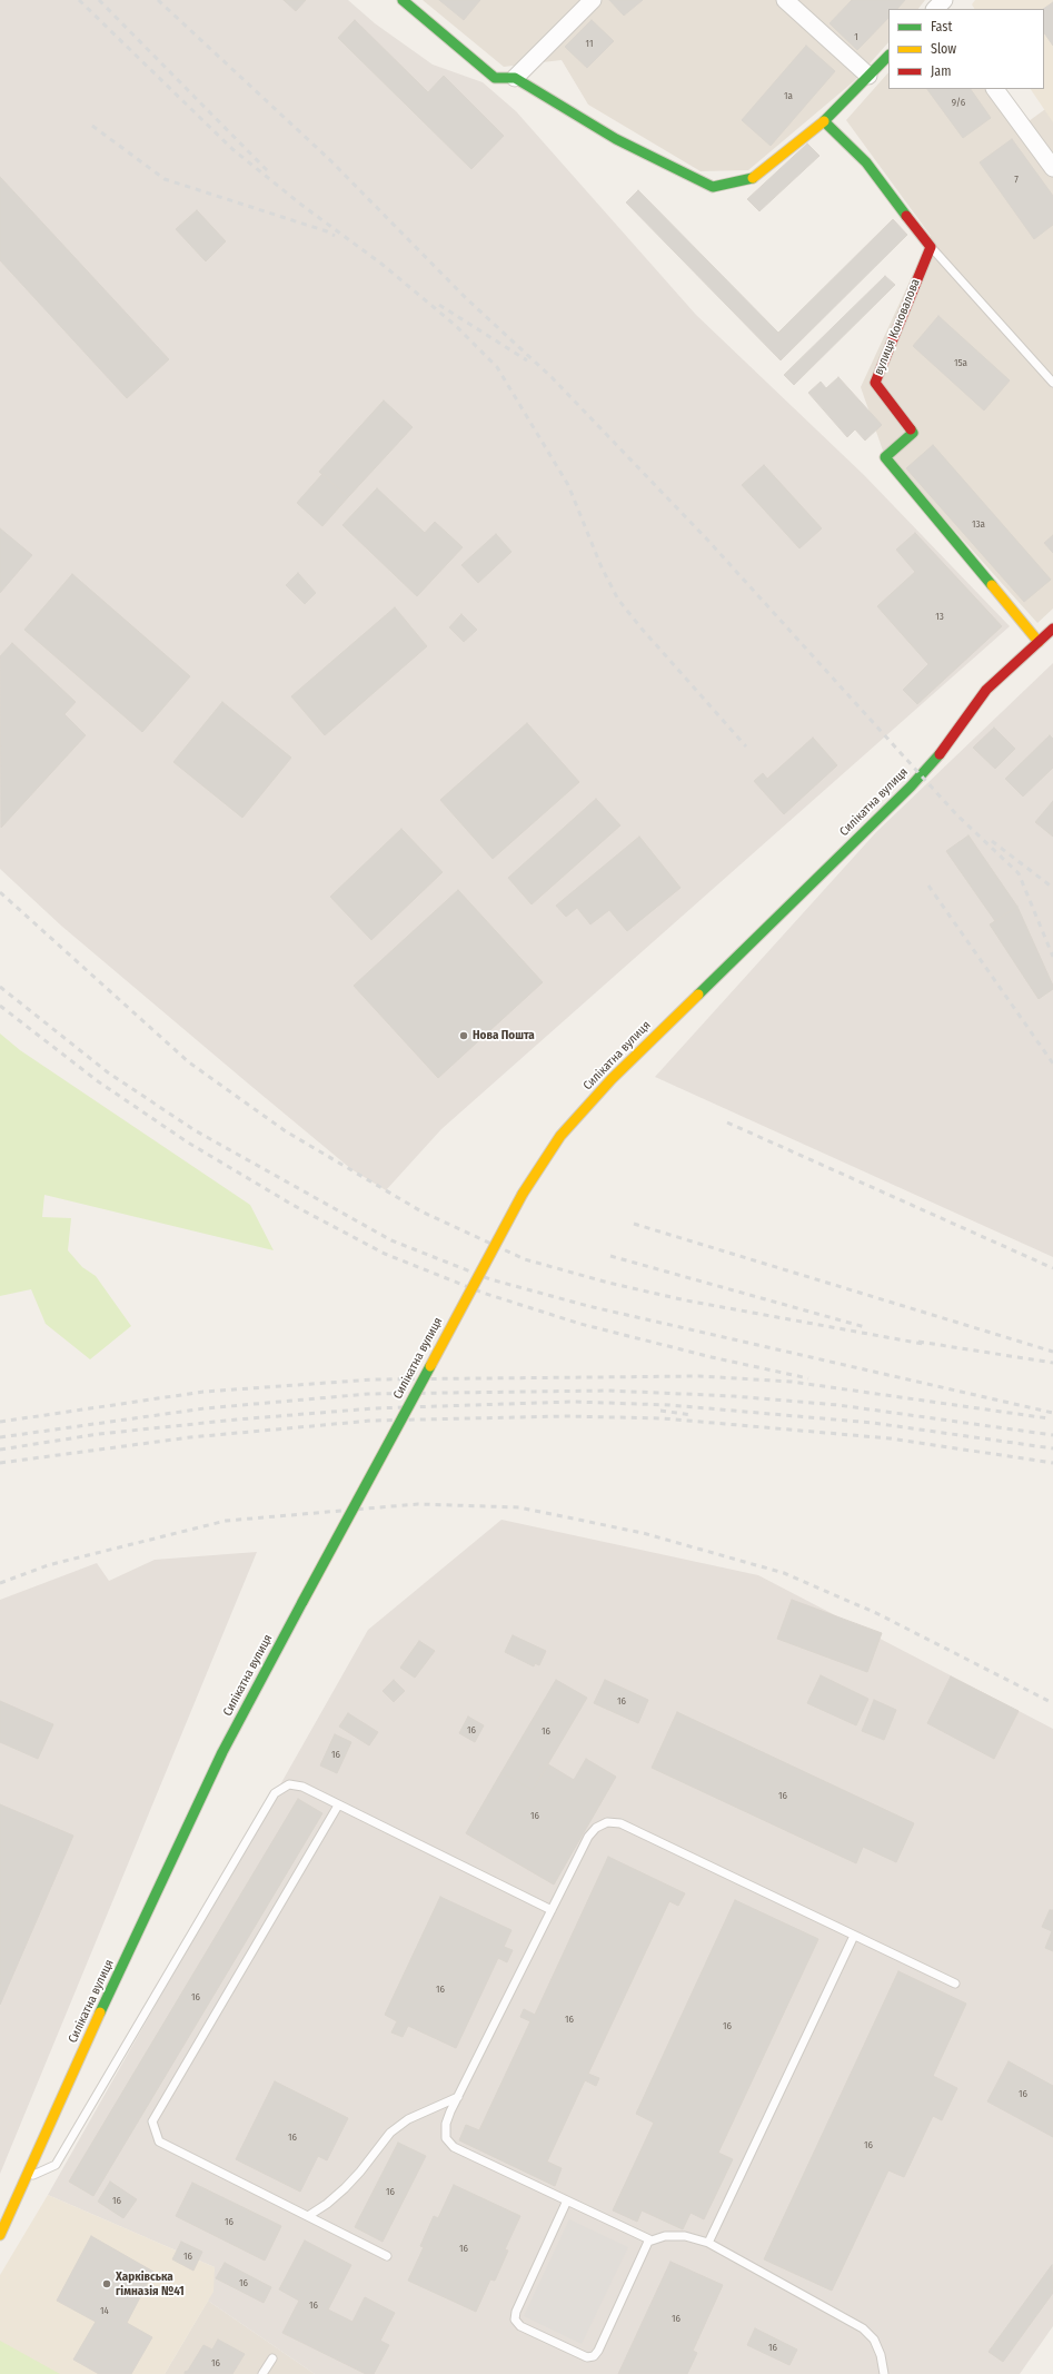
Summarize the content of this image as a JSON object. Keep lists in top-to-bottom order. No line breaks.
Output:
{"streets":{"main road":["вулиця Коновалова","Силікатна вулиця"]},"crossings":[["вулиця Коновалова","Силікатна вулиця"]],"places":["Нова Пошта","Харківська гімназія №41"],"house_numbers":["1","11","1а","9/6","7","15а","13а","13","16","16","16","16","16","16","16","16","16","16","16","16","16","16","16","16","16","16","16","16","14","16","16","16"],"legend":["Fast","Slow","Jam"]}
